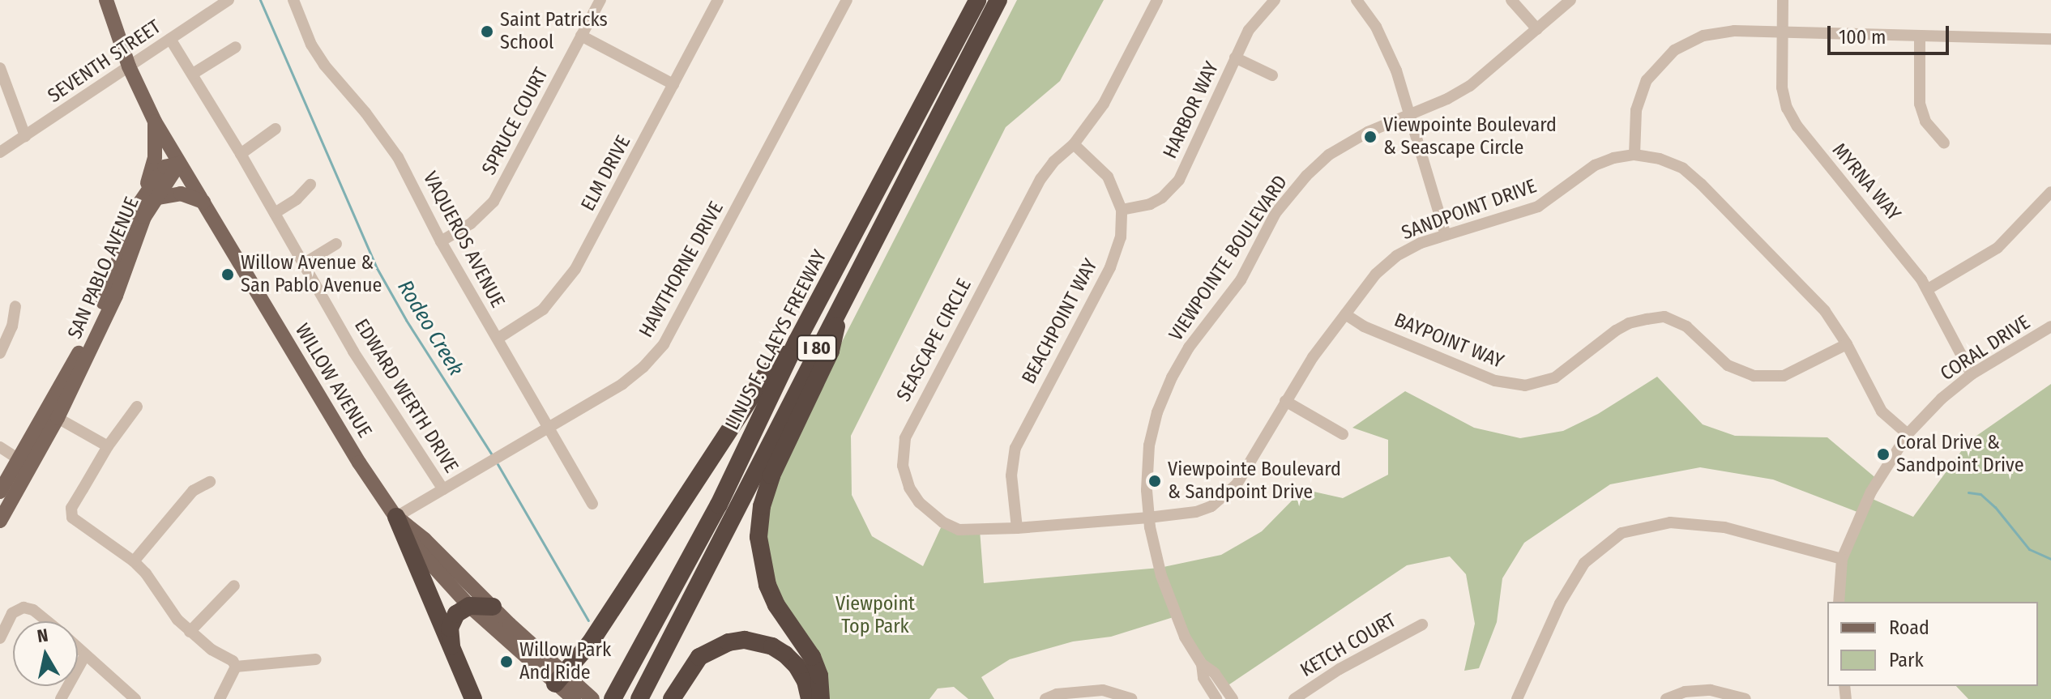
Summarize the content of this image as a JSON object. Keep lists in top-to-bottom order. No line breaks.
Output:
{"streets":{"highway":["LINUS F. CLAEYS FREEWAY","I 80"],"main road":["SAN PABLO AVENUE","WILLOW AVENUE"],"street":["SEVENTH STREET","HARBOR WAY","SPRUCE COURT","ELM DRIVE","MYRNA WAY","SANDPOINT DRIVE","VAQUEROS AVENUE","VIEWPOINTE BOULEVARD","HAWTHORNE DRIVE","BEACHPOINT WAY","SEASCAPE CIRCLE","BAYPOINT WAY","CORAL DRIVE","EDWARD WERTH DRIVE","KETCH COURT"]},"crossings":[["SEVENTH STREET","WILLOW AVENUE"],["SEVENTH STREET","EDWARD WERTH DRIVE"],["HARBOR WAY","BEACHPOINT WAY"],["SPRUCE COURT","VAQUEROS AVENUE"],["ELM DRIVE","VAQUEROS AVENUE"],["MYRNA WAY","CORAL DRIVE"],["SANDPOINT DRIVE","VIEWPOINTE BOULEVARD"],["SANDPOINT DRIVE","SEASCAPE CIRCLE"],["SANDPOINT DRIVE","BAYPOINT WAY"],["SANDPOINT DRIVE","CORAL DRIVE"],["VAQUEROS AVENUE","HAWTHORNE DRIVE"],["VIEWPOINTE BOULEVARD","SEASCAPE CIRCLE"],["SAN PABLO AVENUE","WILLOW AVENUE"],["HAWTHORNE DRIVE","WILLOW AVENUE"],["HAWTHORNE DRIVE","EDWARD WERTH DRIVE"],["BEACHPOINT WAY","SEASCAPE CIRCLE"]],"water":["Rodeo Creek"],"parks":["Viewpoint Top Park"],"places":["Saint Patricks School","Viewpointe Boulevard & Seascape Circle","Willow Avenue & San Pablo Avenue","Coral Drive & Sandpoint Drive","Viewpointe Boulevard & Sandpoint Drive","Willow Park And Ride"],"legend":["Road","Park"],"scale_bar":"100 m","north":"top"}
